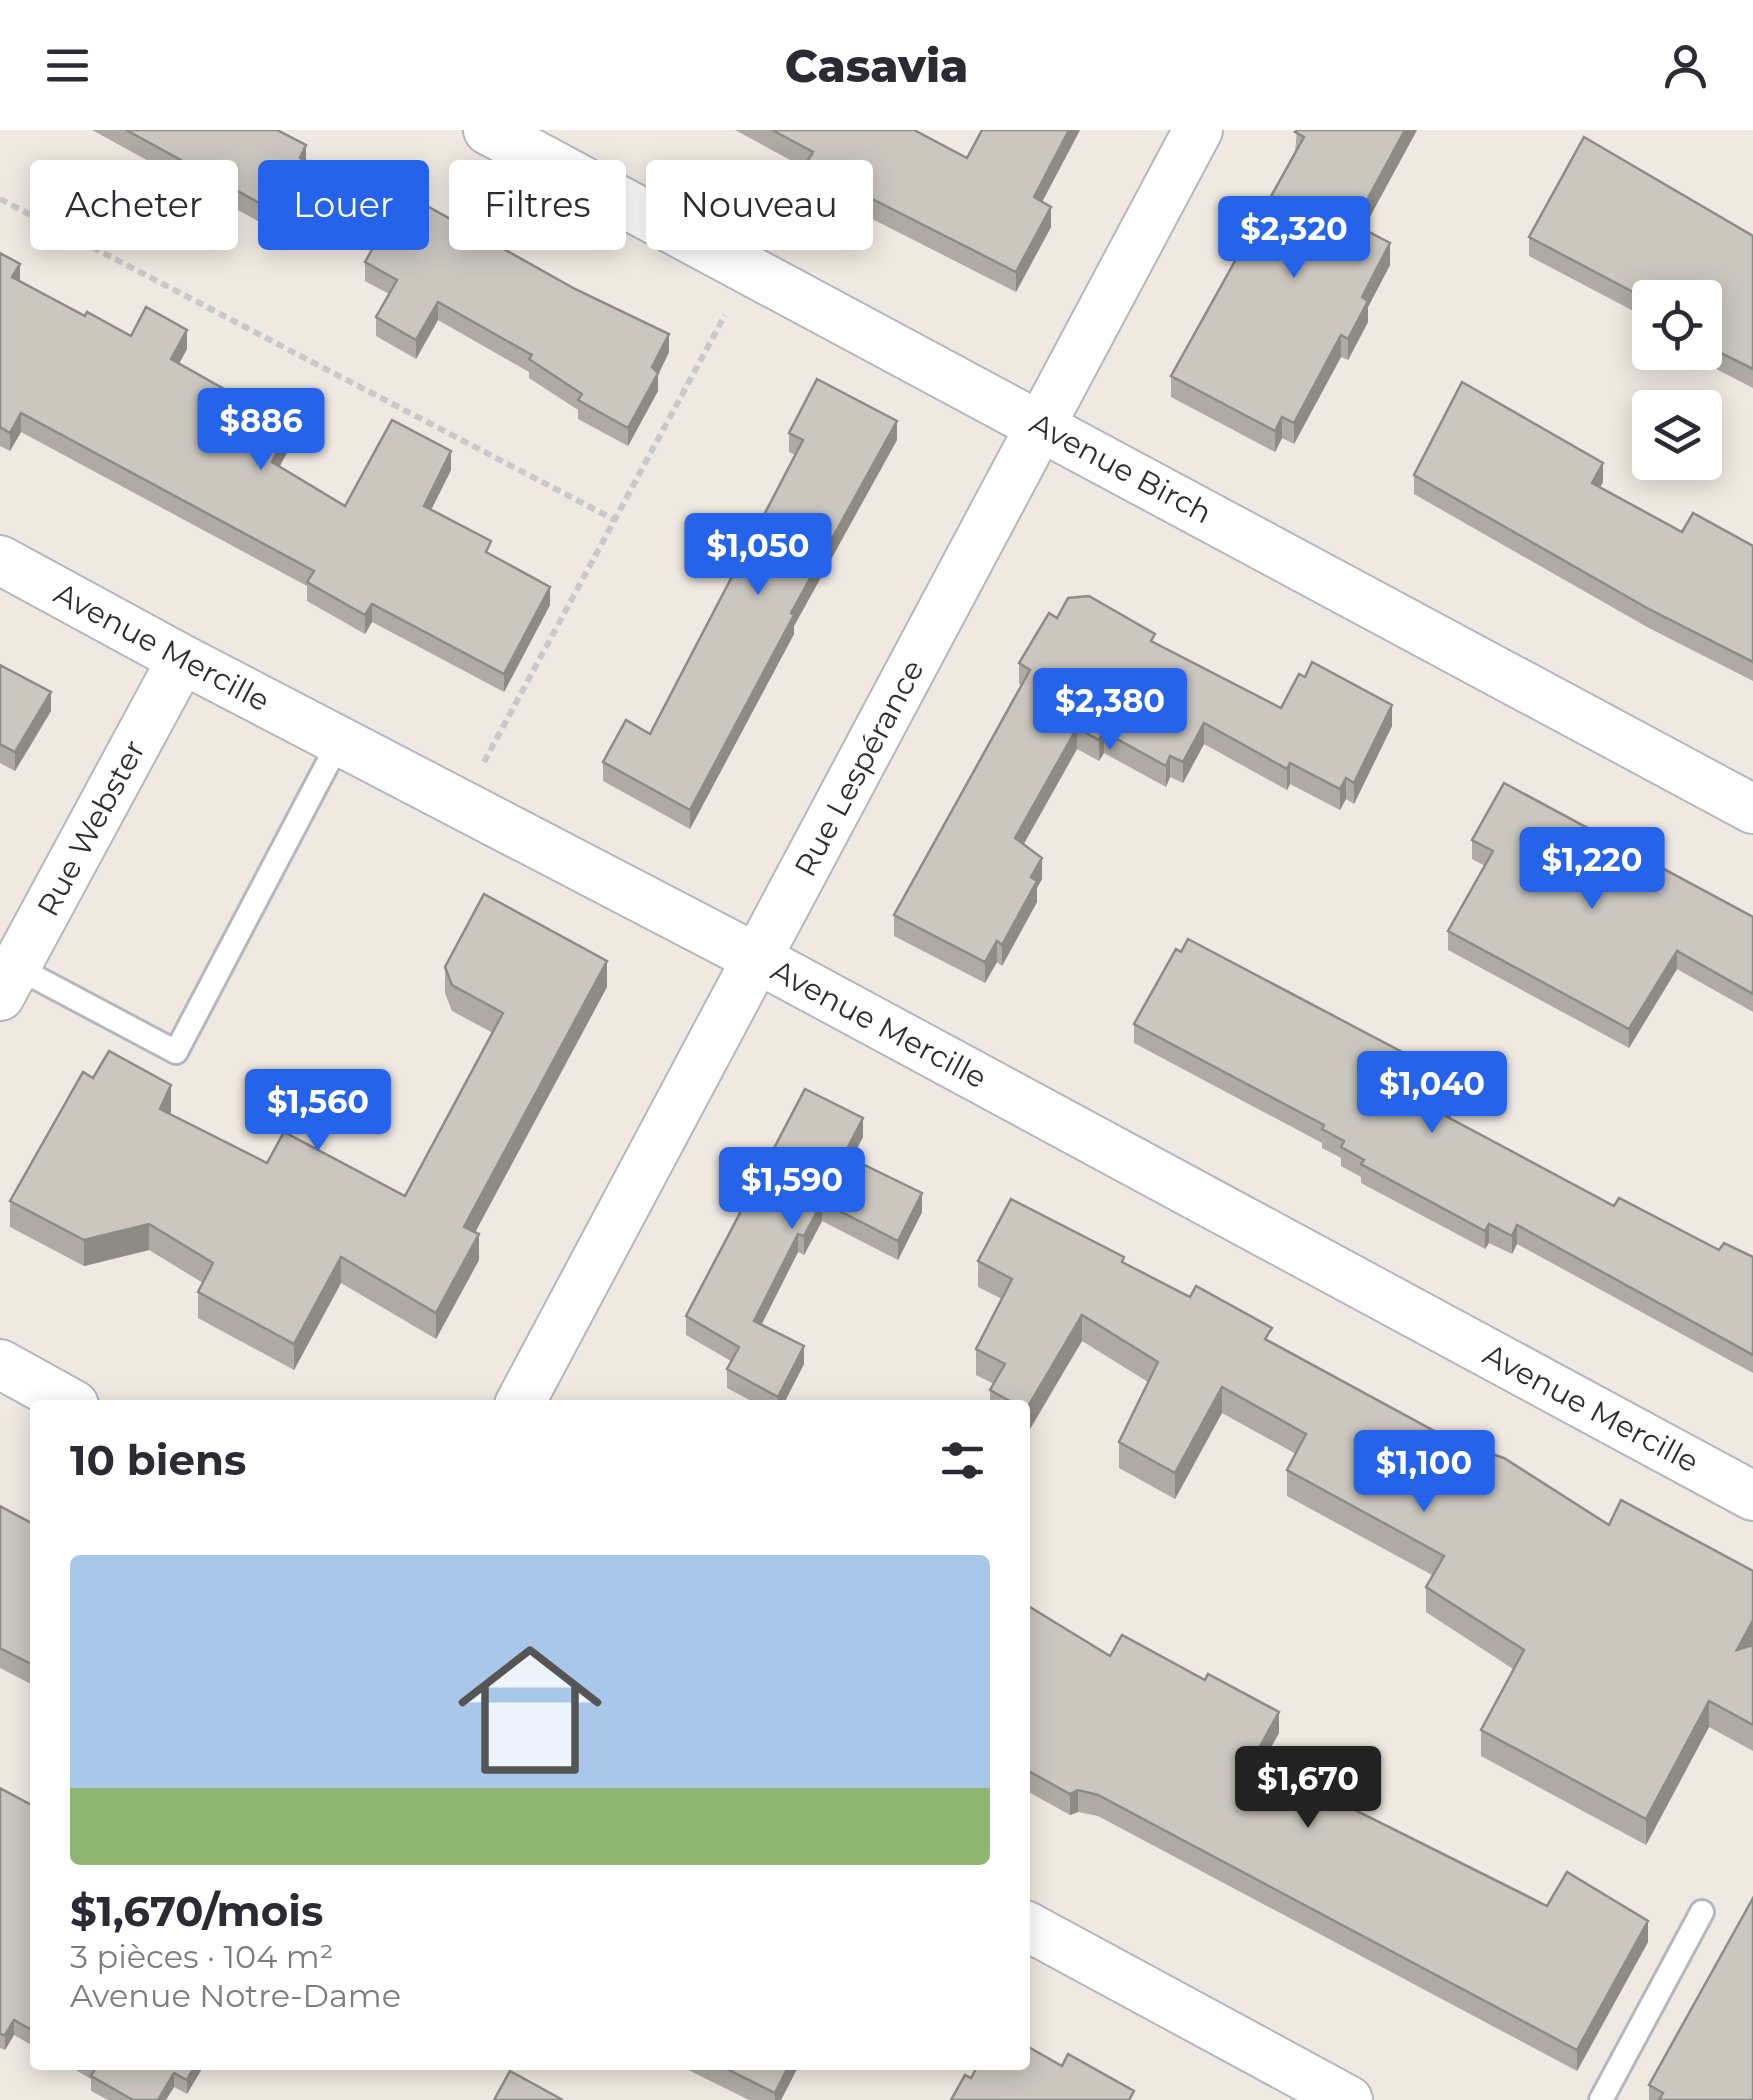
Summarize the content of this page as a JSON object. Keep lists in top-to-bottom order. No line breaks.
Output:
{"streets":{"street":["Avenue Birch","Avenue Mercille","Rue Lespérance","Rue Webster"]},"crossings":[["Avenue Birch","Rue Lespérance"],["Avenue Mercille","Rue Lespérance"],["Avenue Mercille","Rue Webster"]],"page":{"header":"Casavia","chip":["Acheter","Louer","Filtres","Nouveau"],"price":["$2,320","$886","$1,050","$2,380","$1,220","$1,040","$1,560","$1,590","$1,100","$1,670"],"heading":"10 biens","list":[{"name":"$1,670/mois","note":"3 pièces · 104 m² · Avenue Notre-Dame"}]}}
